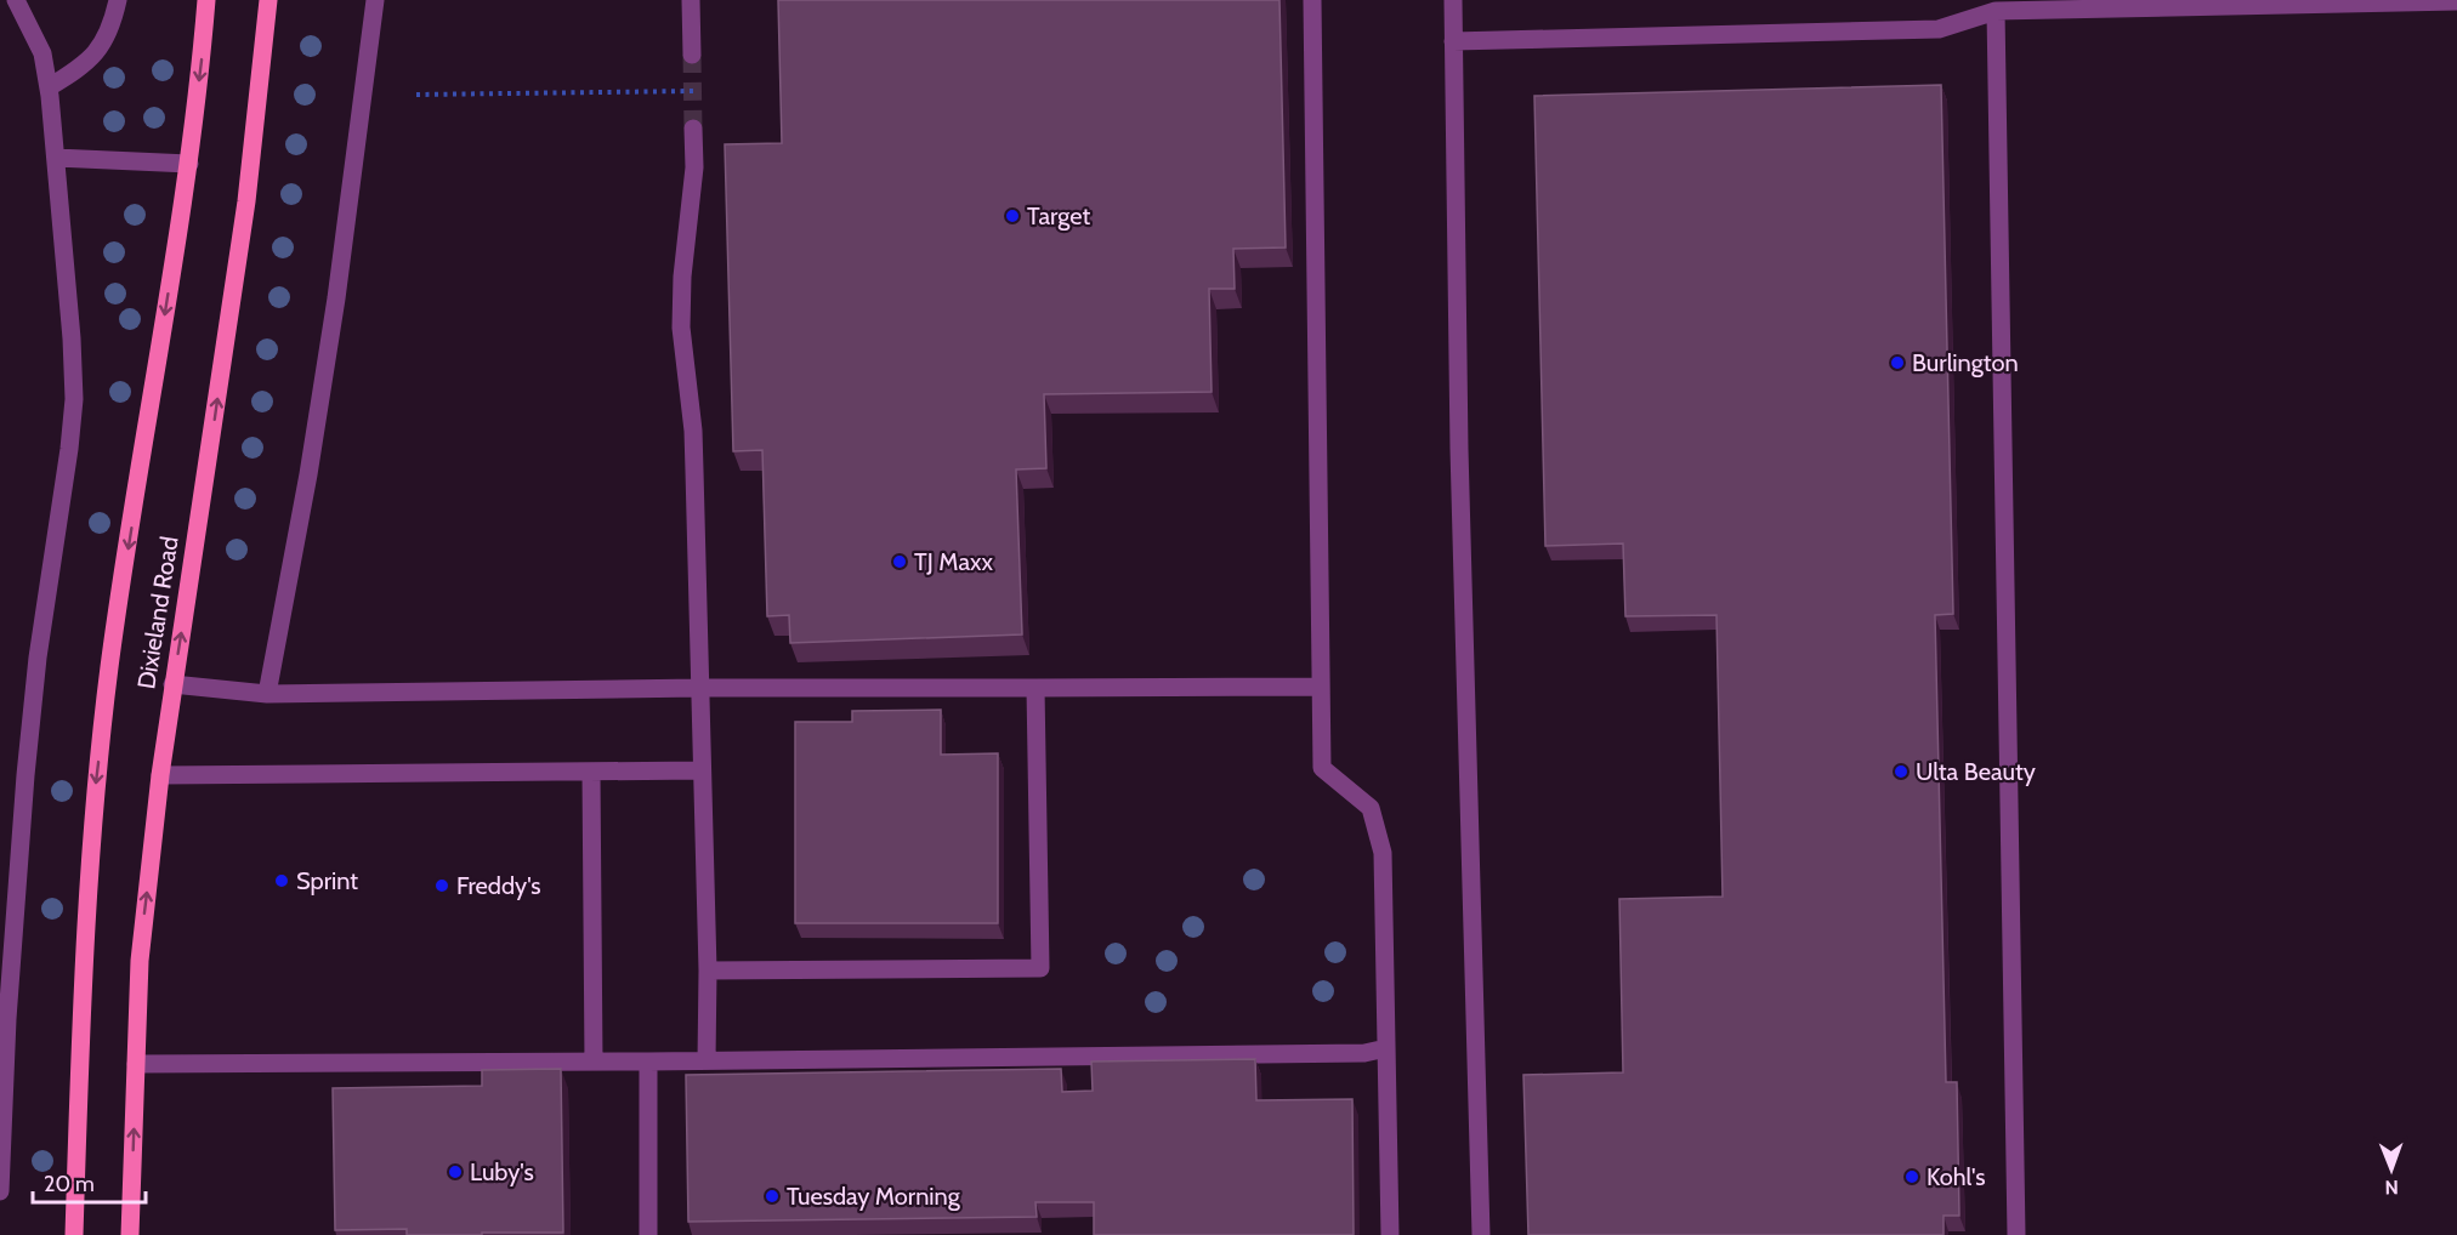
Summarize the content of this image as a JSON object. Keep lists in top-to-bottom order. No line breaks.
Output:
{"streets":{"main road":["Dixieland Road"]},"places":["Target","Burlington","TJ Maxx","Ulta Beauty","Sprint","Freddy's","Luby's","Kohl's","Tuesday Morning"],"scale_bar":"20 m","north":"bottom"}
